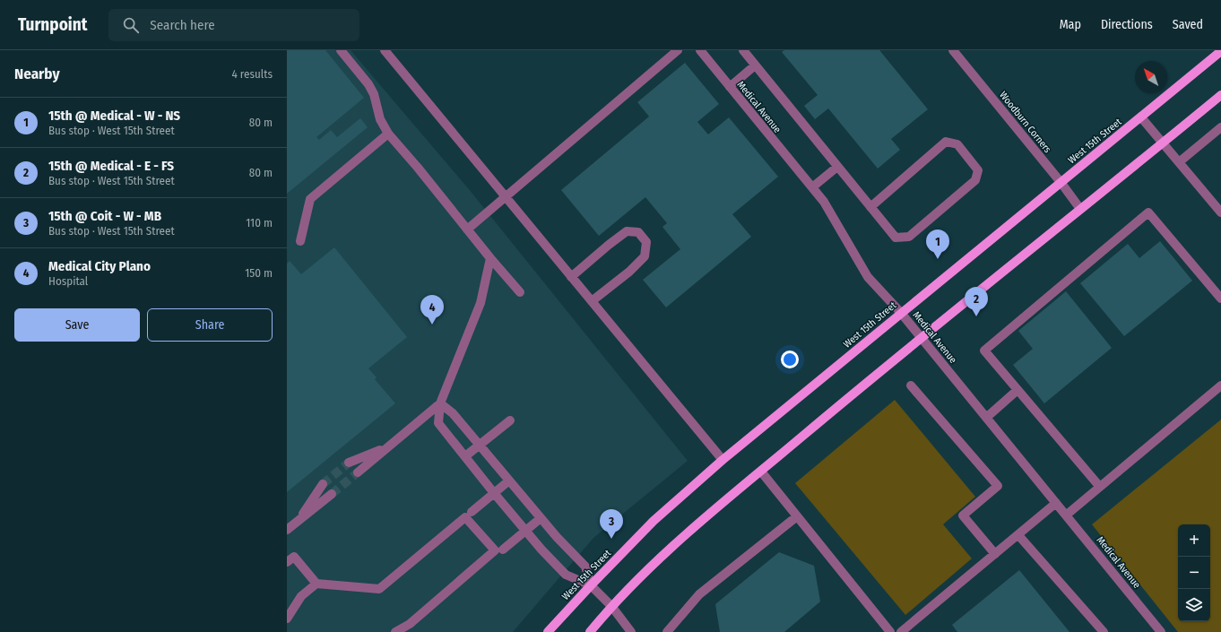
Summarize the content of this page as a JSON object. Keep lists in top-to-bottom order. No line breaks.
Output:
{"streets":{"main road":["West 15th Street"],"street":["Medical Avenue","Woodburn Corners"]},"crossings":[["Medical Avenue","West 15th Street"],["Woodburn Corners","West 15th Street"]],"north":"top left","page":{"header":"Turnpoint","search":"Search here","nav":["Map","Directions","Saved"],"heading":["Nearby","4 results"],"list":[{"mark":"1","name":"15th @ Medical - W - NS","note":"Bus stop · West 15th Street","value":"80 m"},{"mark":"2","name":"15th @ Medical - E - FS","note":"Bus stop · West 15th Street","value":"80 m"},{"mark":"3","name":"15th @ Coit - W - MB","note":"Bus stop · West 15th Street","value":"110 m"},{"mark":"4","name":"Medical City Plano","note":"Hospital","value":"150 m"}],"pins":["1","2","4","3"],"buttons":["Save","Share"],"map_buttons":["+","−"]}}
